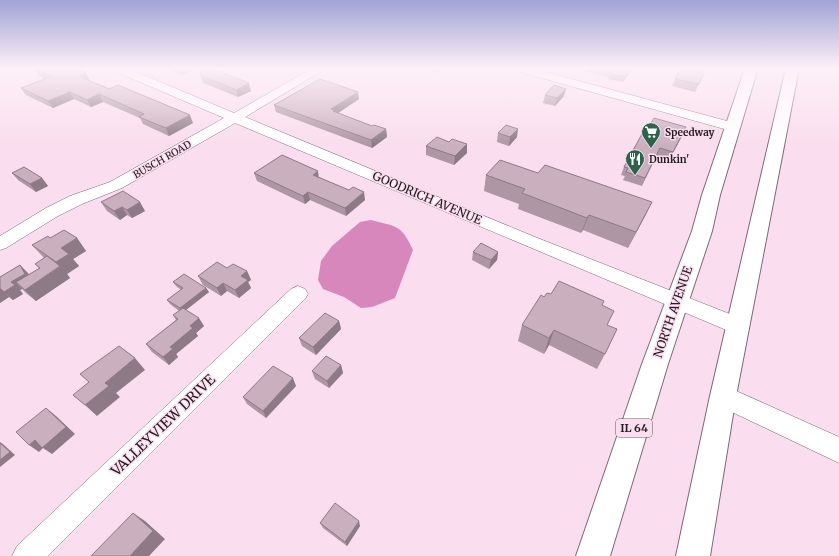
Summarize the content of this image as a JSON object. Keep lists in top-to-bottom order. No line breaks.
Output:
{"streets":{"main road":["NORTH AVENUE","IL 64"],"street":["BUSCH ROAD","GOODRICH AVENUE","VALLEYVIEW DRIVE"]},"crossings":[["BUSCH ROAD","GOODRICH AVENUE"],["GOODRICH AVENUE","NORTH AVENUE"]],"places":{"supermarket":["Speedway"],"restaurant":["Dunkin'"]}}
